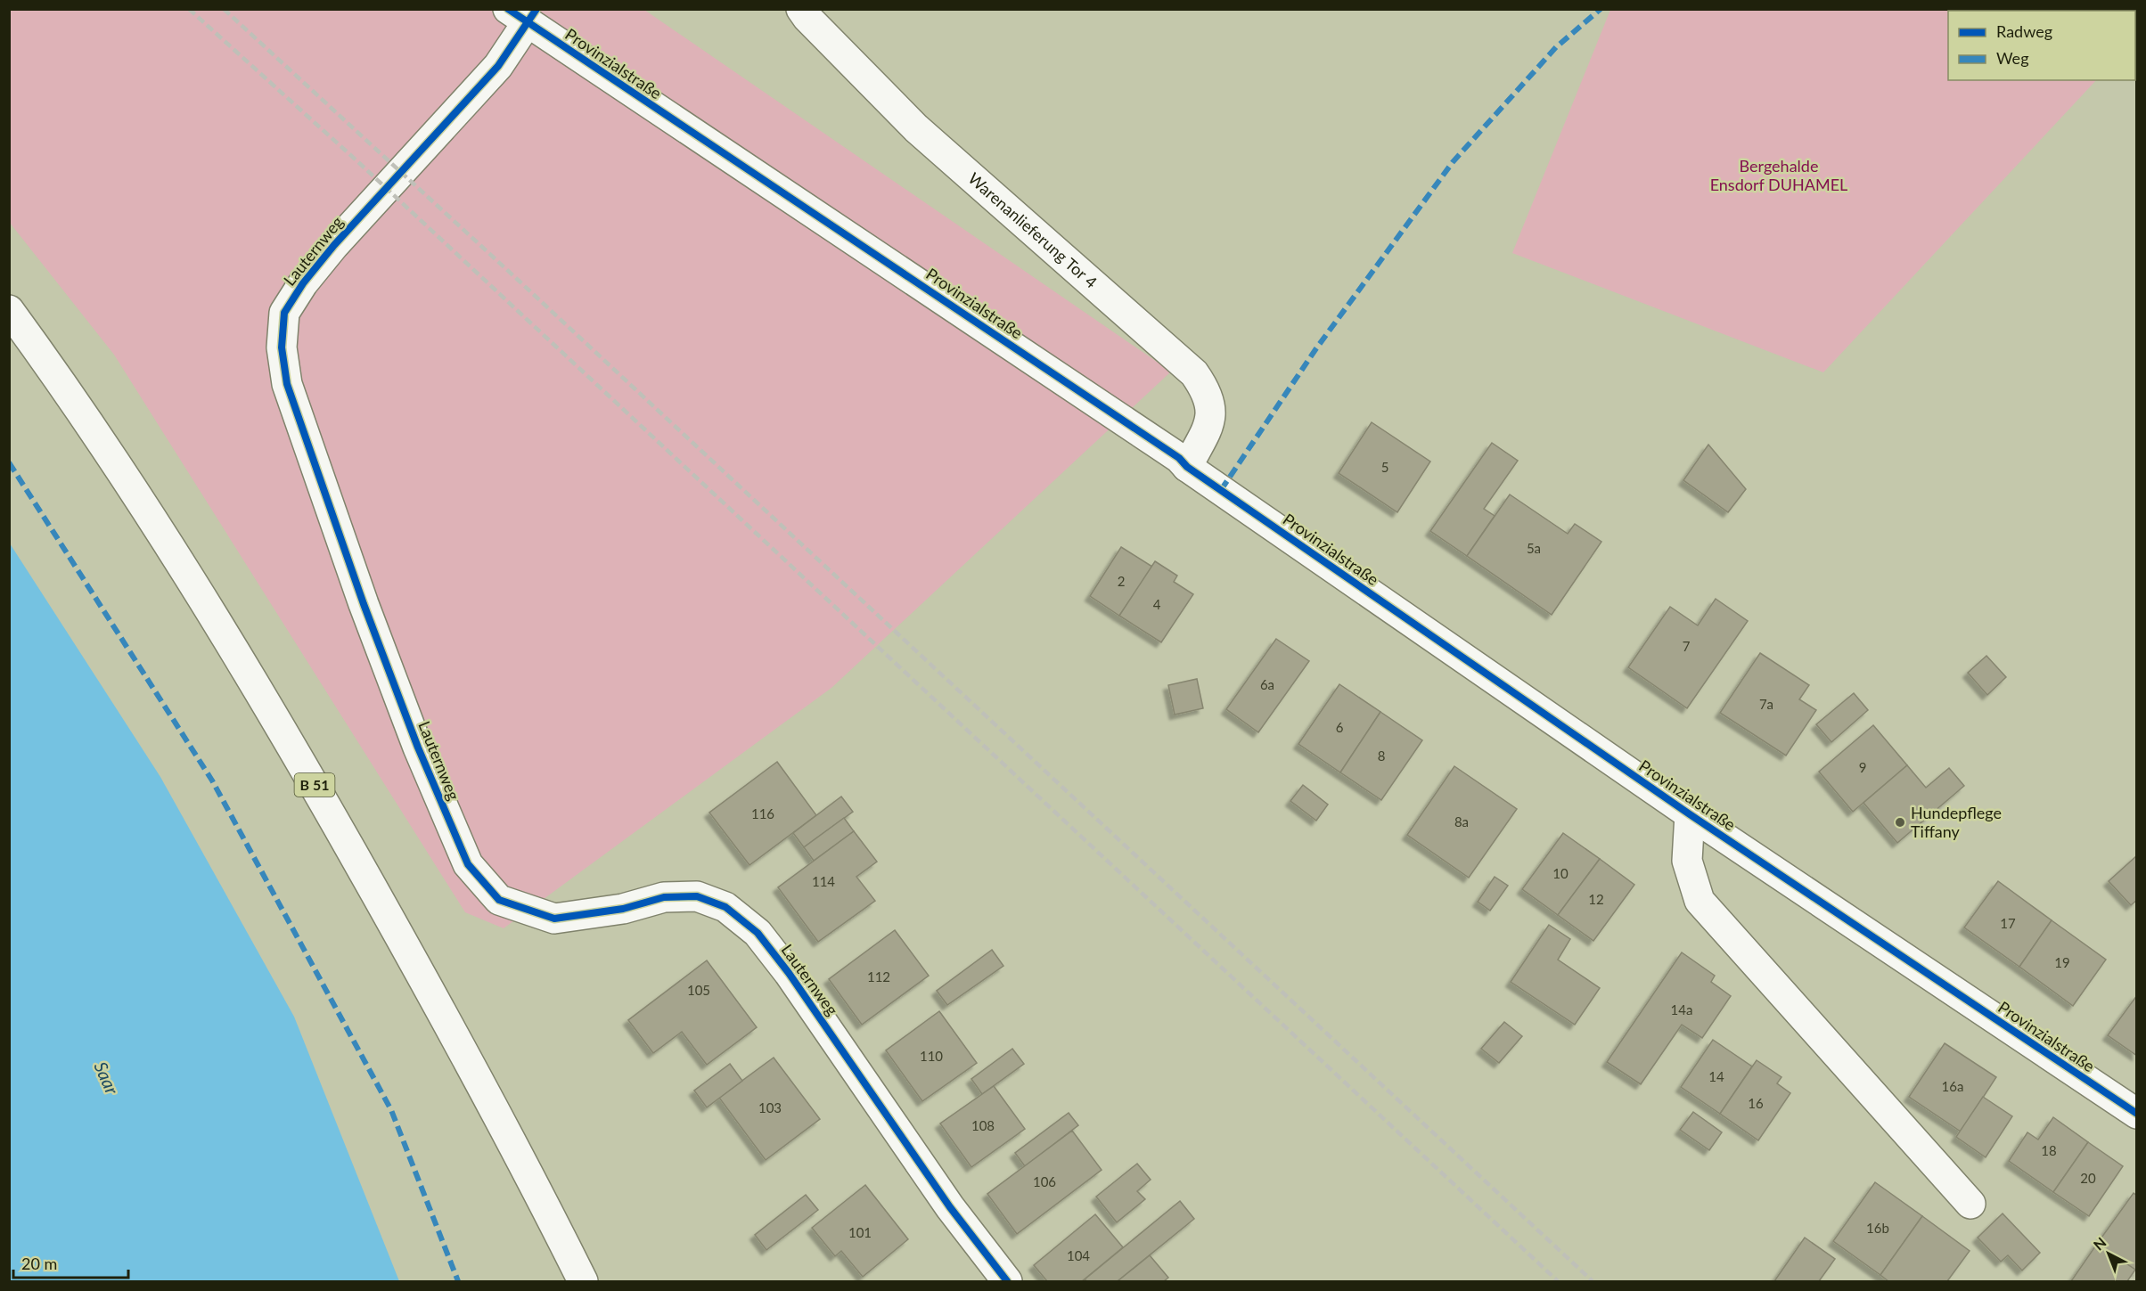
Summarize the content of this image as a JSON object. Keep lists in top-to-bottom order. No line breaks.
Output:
{"streets":{"street":["Provinzialstraße","Warenanlieferung Tor 4","Lauternweg","B 51"]},"crossings":[["Provinzialstraße","Warenanlieferung Tor 4"],["Provinzialstraße","Lauternweg"]],"water":["Saar"],"parks":["Bergehalde Ensdorf DUHAMEL"],"places":["Hundepflege Tiffany"],"house_numbers":["5","5a","2","4","7","6a","7a","6","8","9","116","8a","10","114","12","17","19","112","105","14a","110","14","16a","16","103","108","18","20","106","16b","101","104"],"legend":["Radweg","Weg"],"scale_bar":"20 m","north":"top left"}
